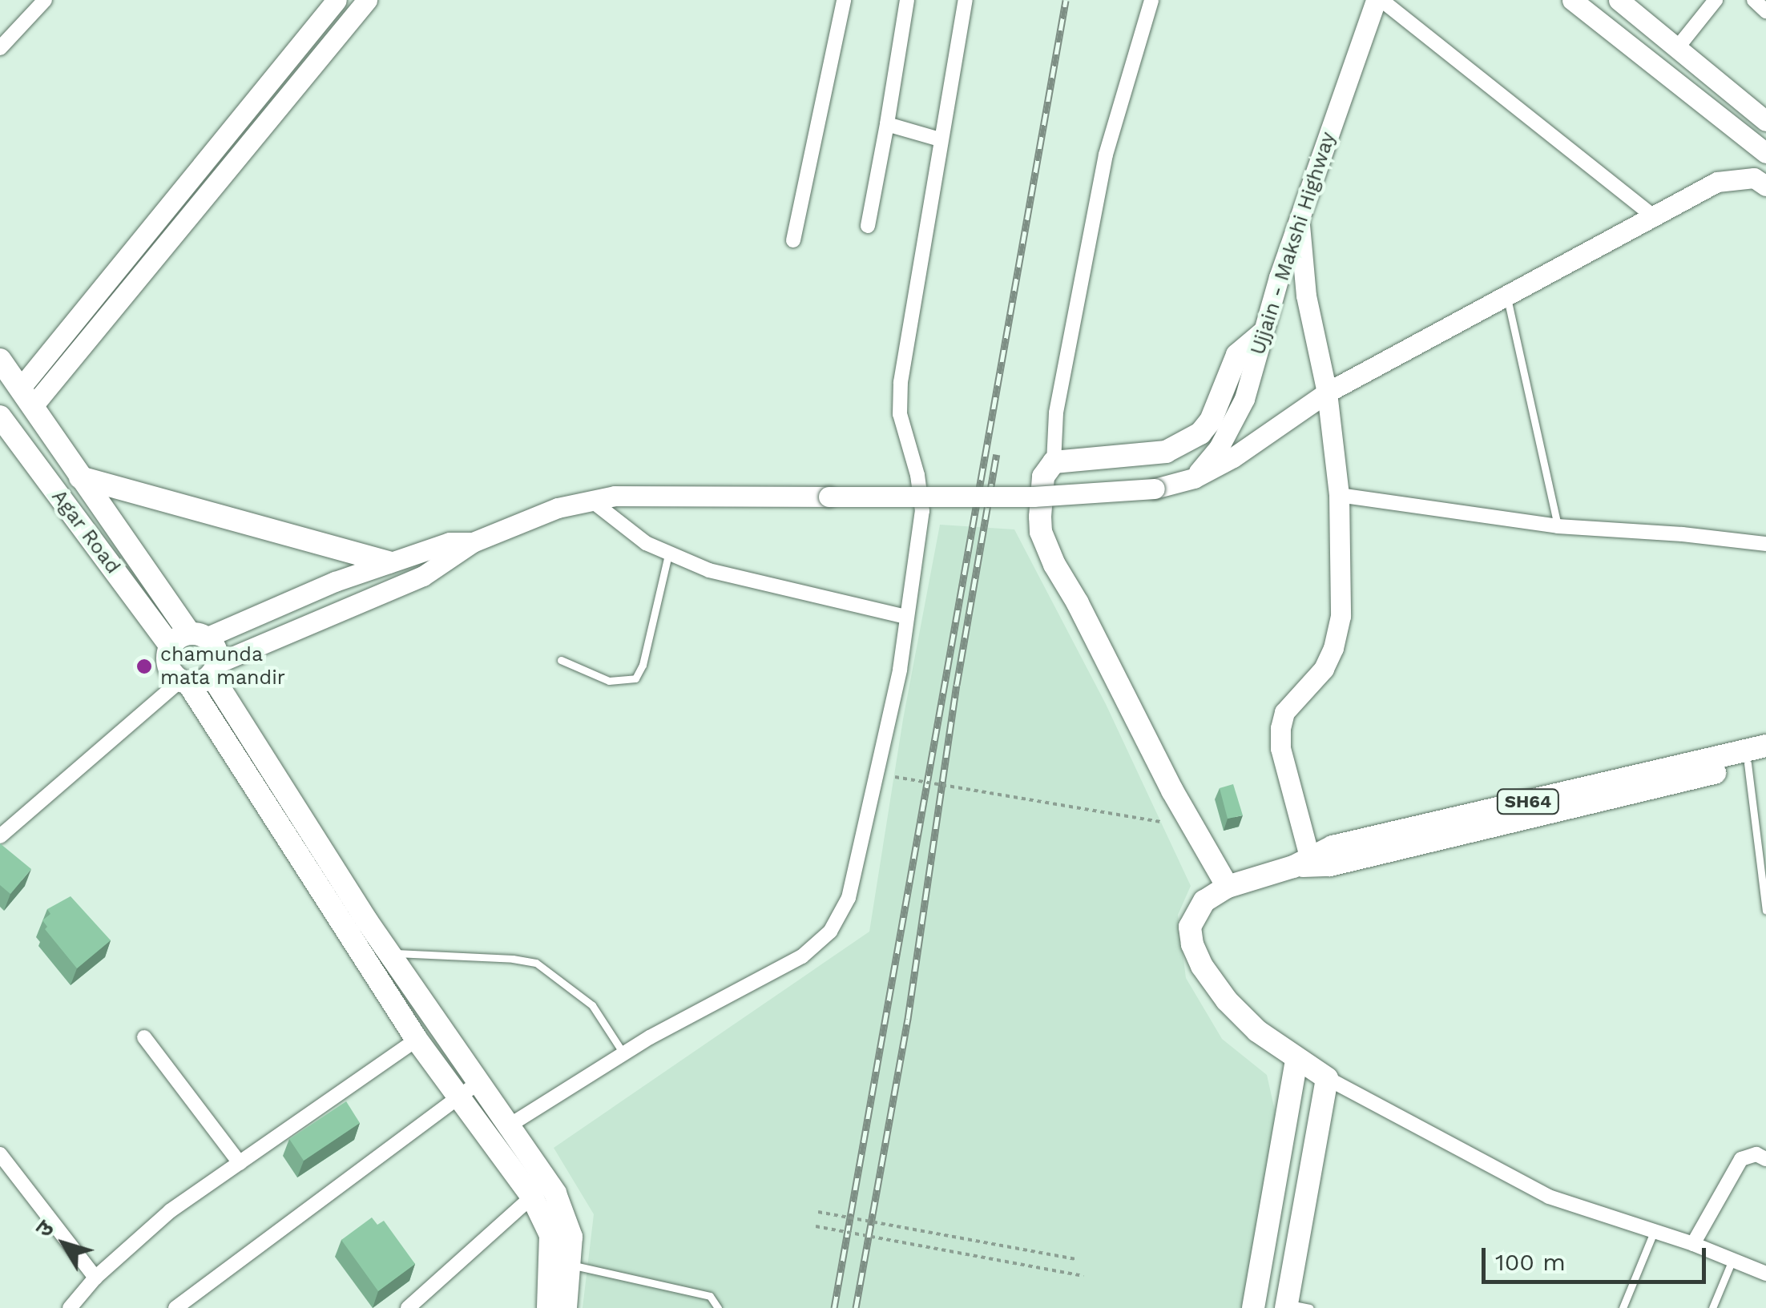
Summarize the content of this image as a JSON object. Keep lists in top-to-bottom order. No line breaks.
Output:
{"streets":{"main road":["Agar Road","SH64"],"street":["Ujjain - Makshi Highway"]},"places":["chamunda mata mandir"],"scale_bar":"100 m","north":"top left"}
